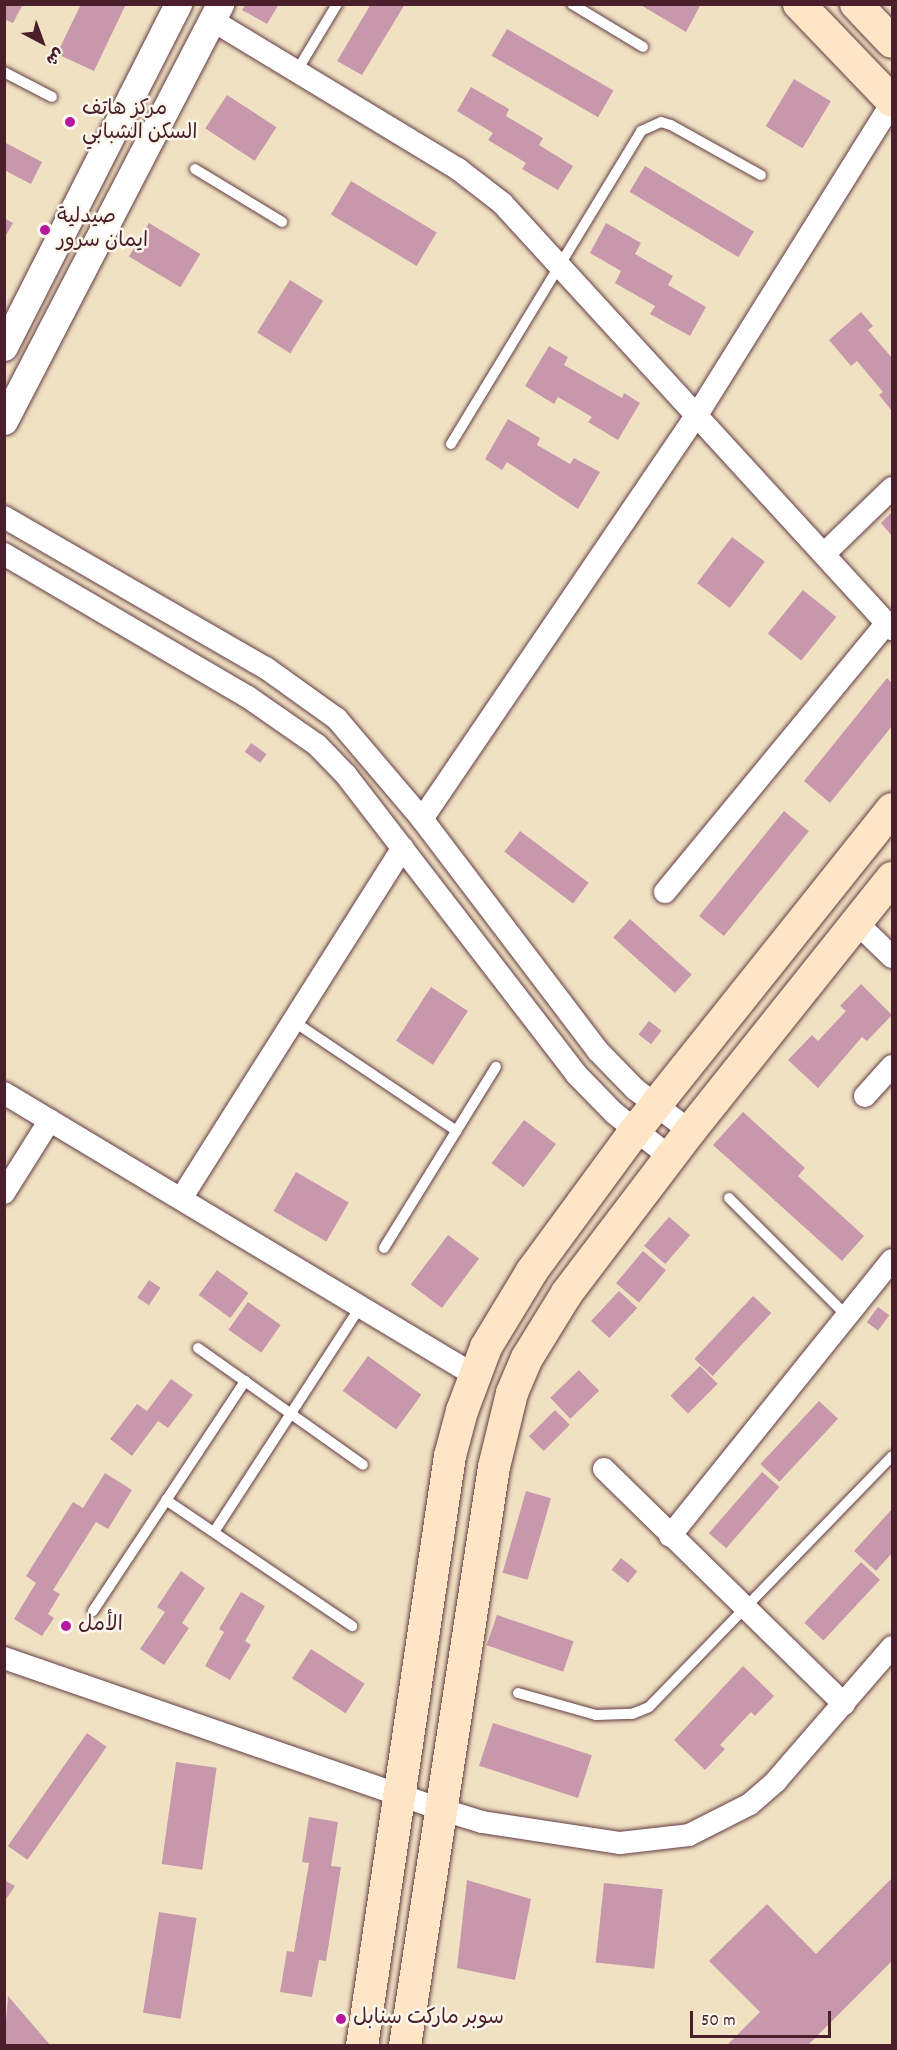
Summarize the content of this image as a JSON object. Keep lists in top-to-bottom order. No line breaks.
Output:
{"places":["مركز هاتف السكن الشبابي","صيدلية ايمان سرور","الأمل","سوبر ماركت سنابل"],"scale_bar":"50 m","north":"bottom right"}
